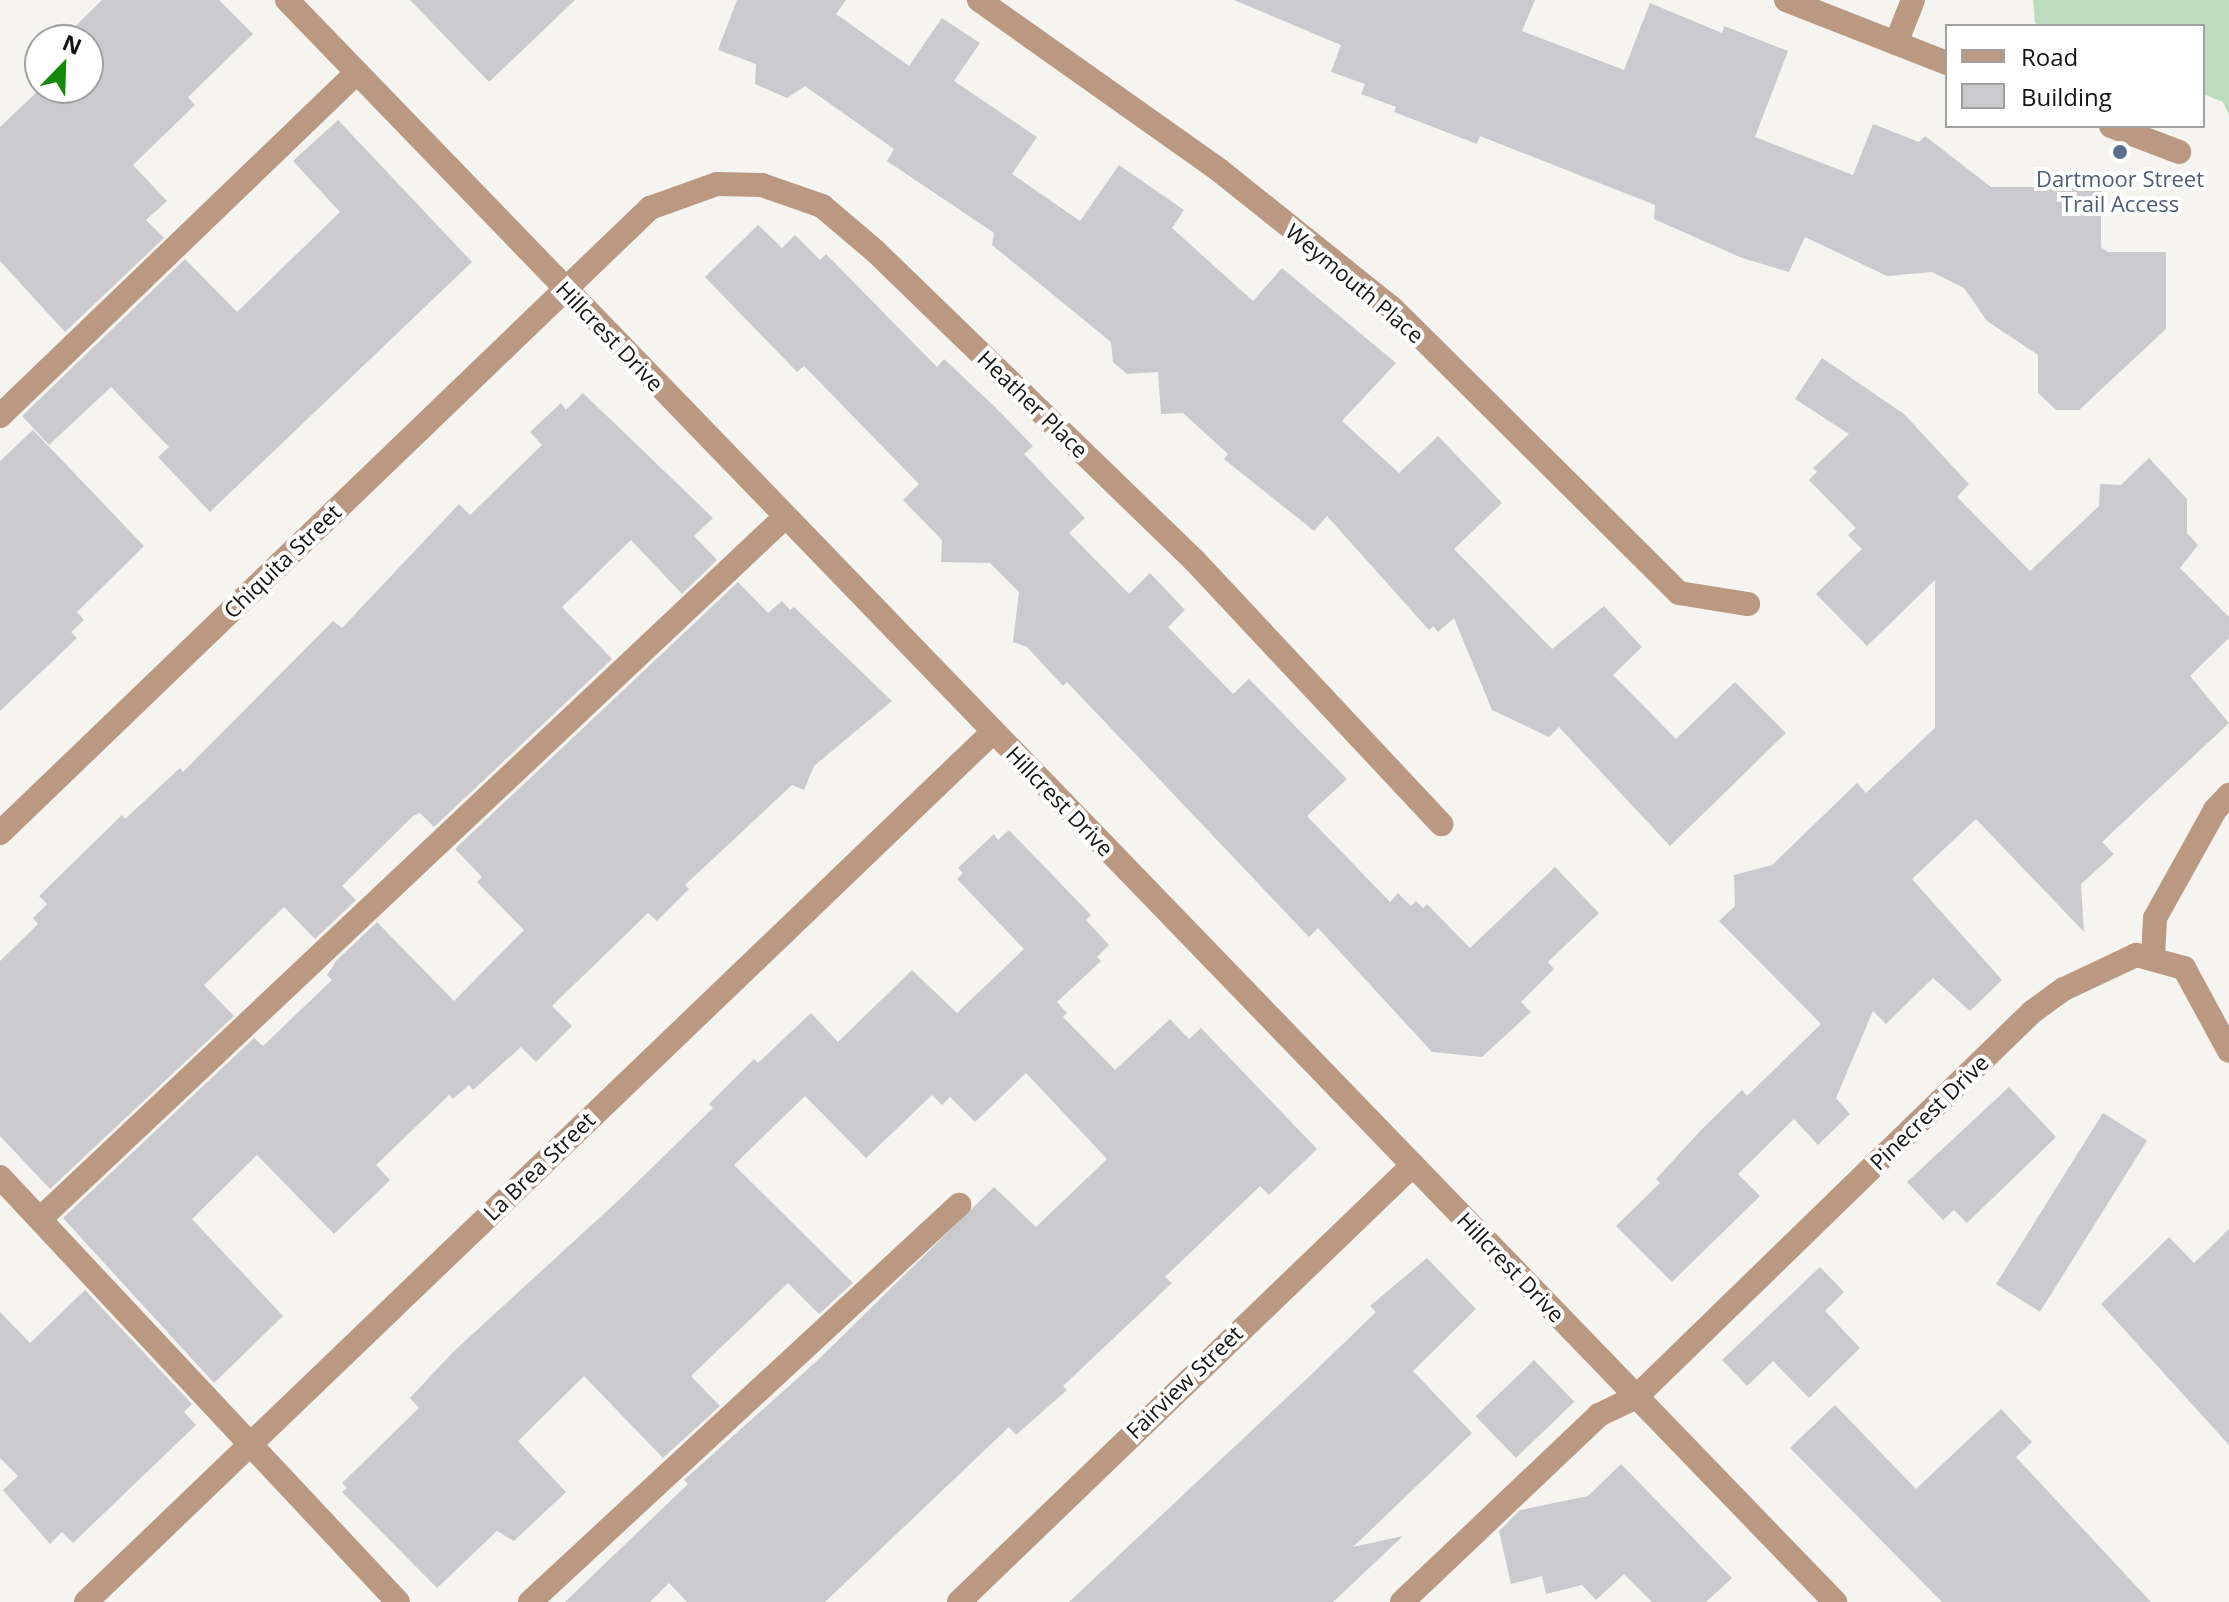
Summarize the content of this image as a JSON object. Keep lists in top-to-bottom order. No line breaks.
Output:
{"streets":{"street":["Weymouth Place","Hillcrest Drive","Heather Place","Chiquita Street","Pinecrest Drive","La Brea Street","Fairview Street"]},"crossings":[["Hillcrest Drive","Heather Place"],["Hillcrest Drive","Chiquita Street"],["Hillcrest Drive","Pinecrest Drive"],["Hillcrest Drive","La Brea Street"],["Hillcrest Drive","Fairview Street"],["Heather Place","Chiquita Street"]],"places":["Dartmoor Street Trail Access"],"legend":["Road","Building"],"north":"top right"}
